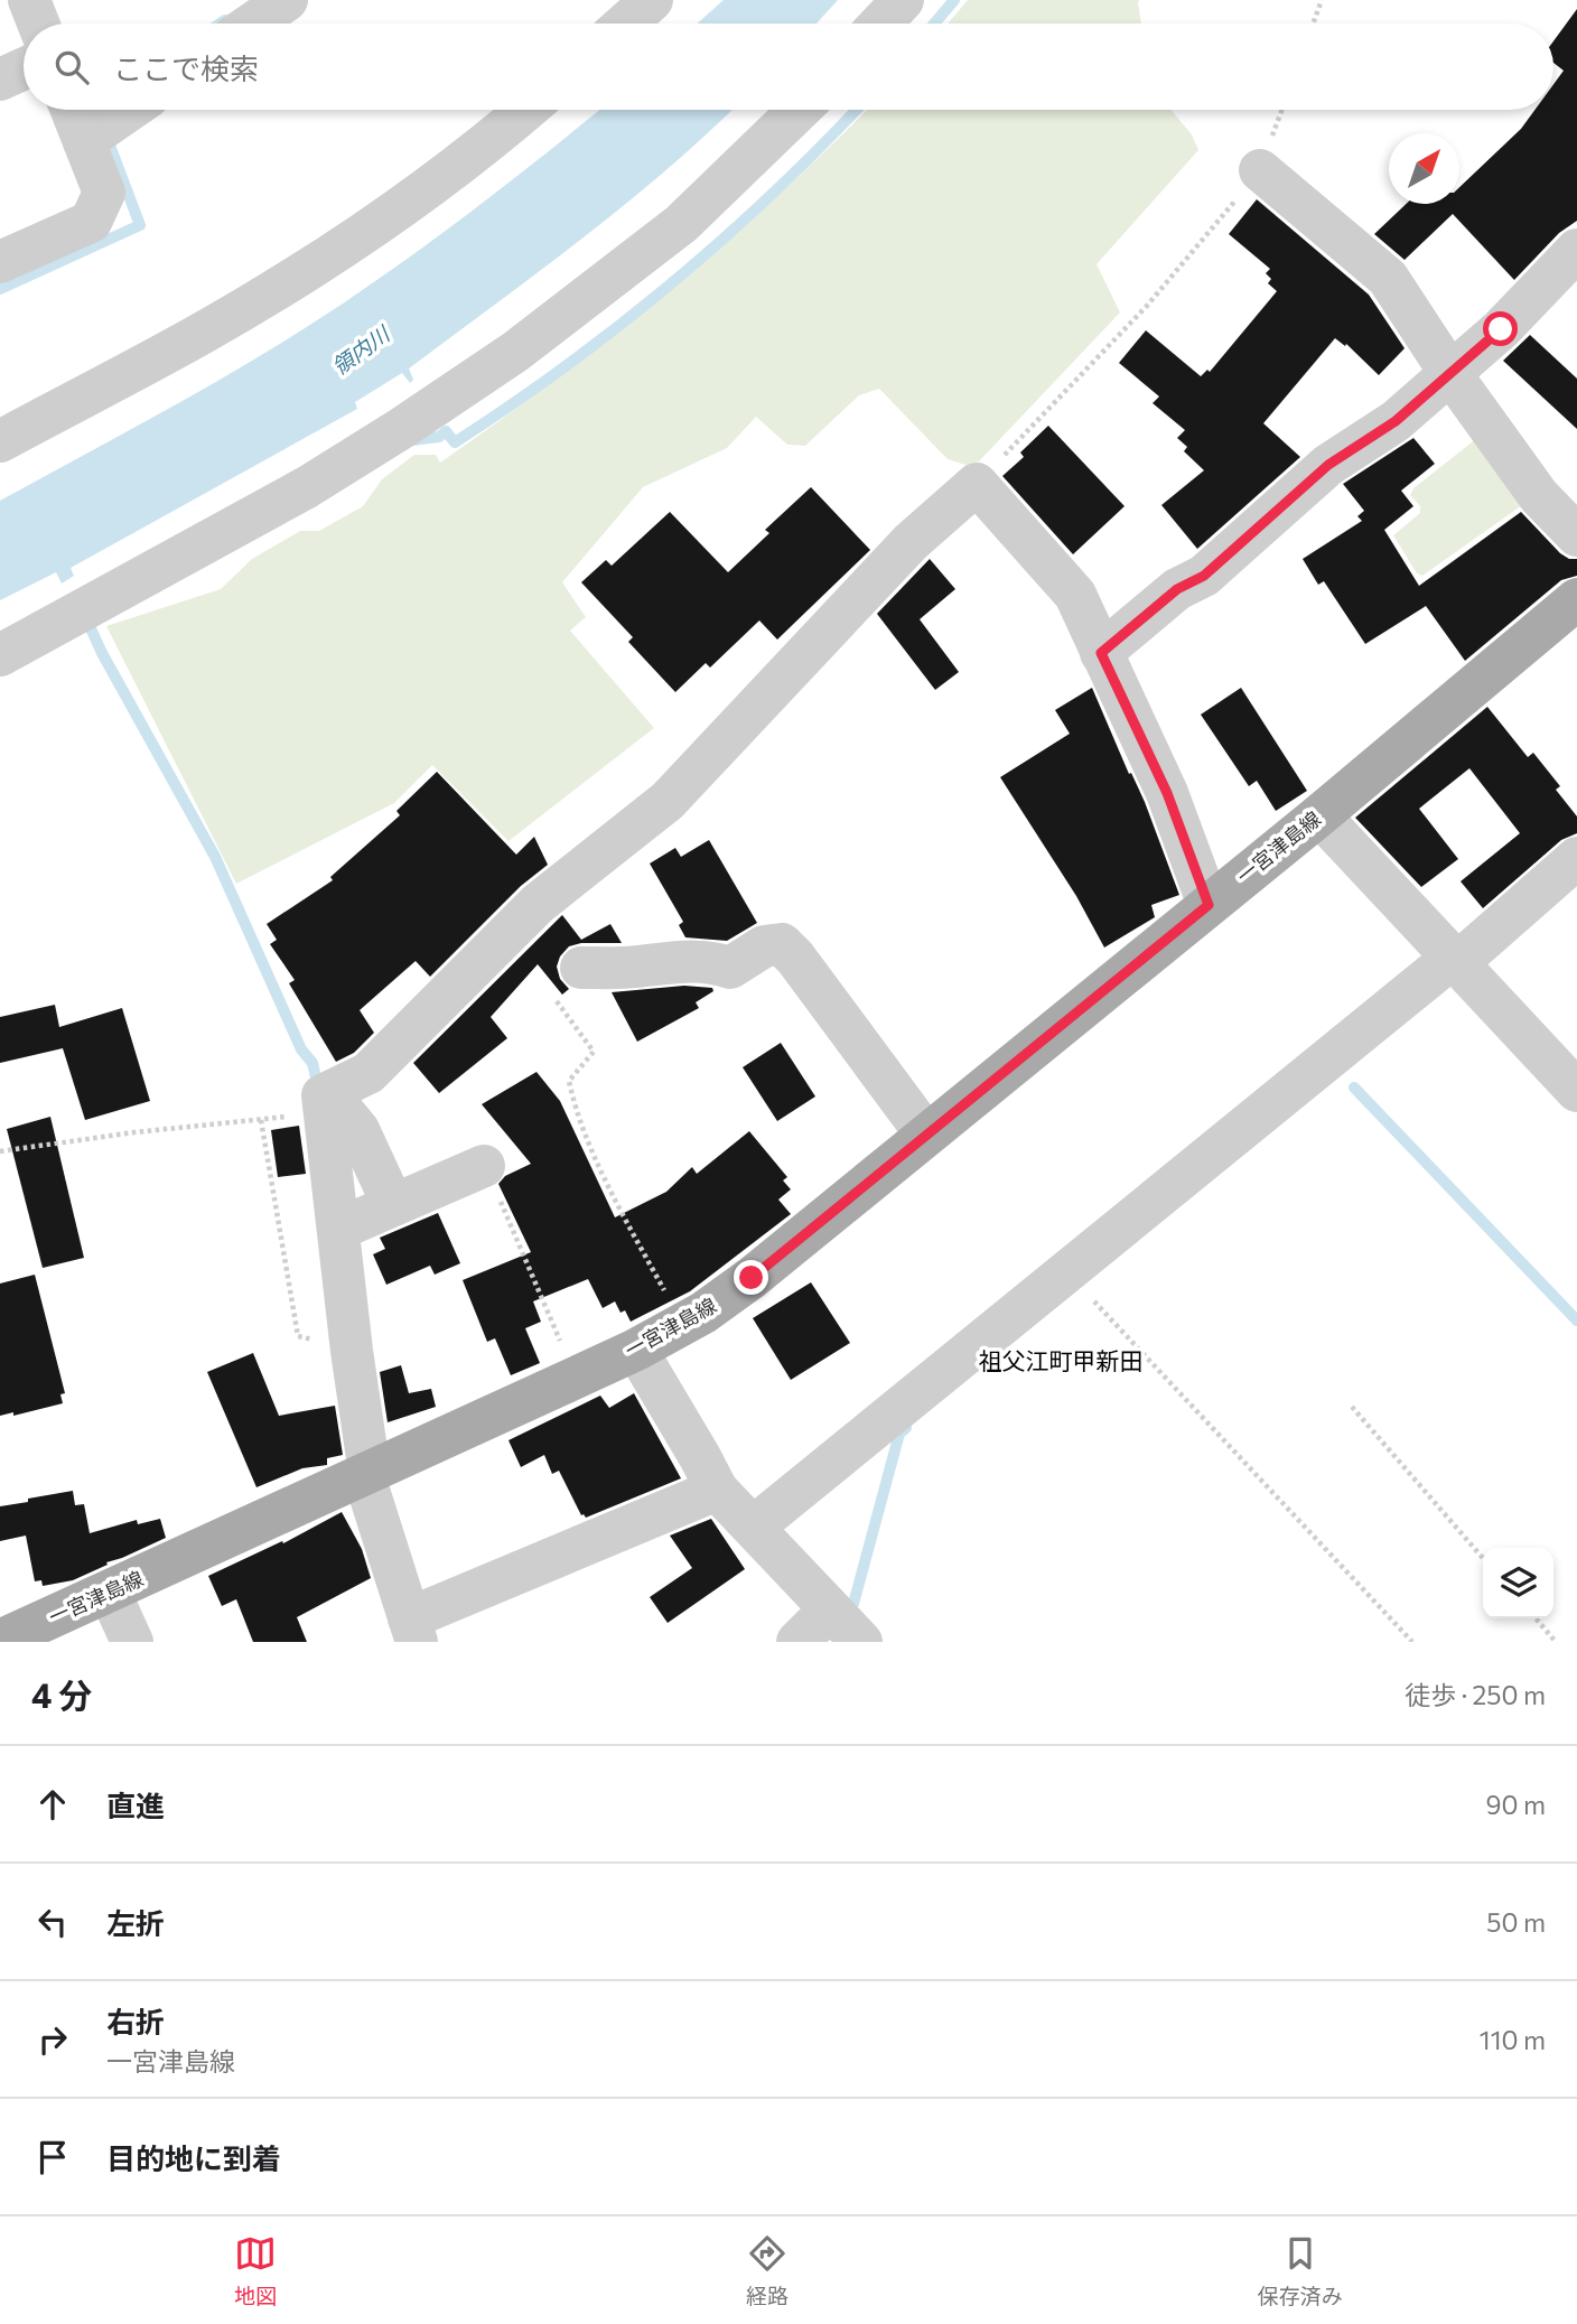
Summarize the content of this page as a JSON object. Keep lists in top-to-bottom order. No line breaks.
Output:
{"streets":{"main road":["一宮津島線"]},"districts":["祖父江町甲新田"],"water":["領内川"],"north":"top right","page":{"search":"ここで検索","heading":["4 分","徒歩 · 250 m"],"list":[["直進","90 m"],["左折","50 m"],["右折","一宮津島線","110 m"],"目的地に到着"],"nav":["地図","経路","保存済み"]}}
